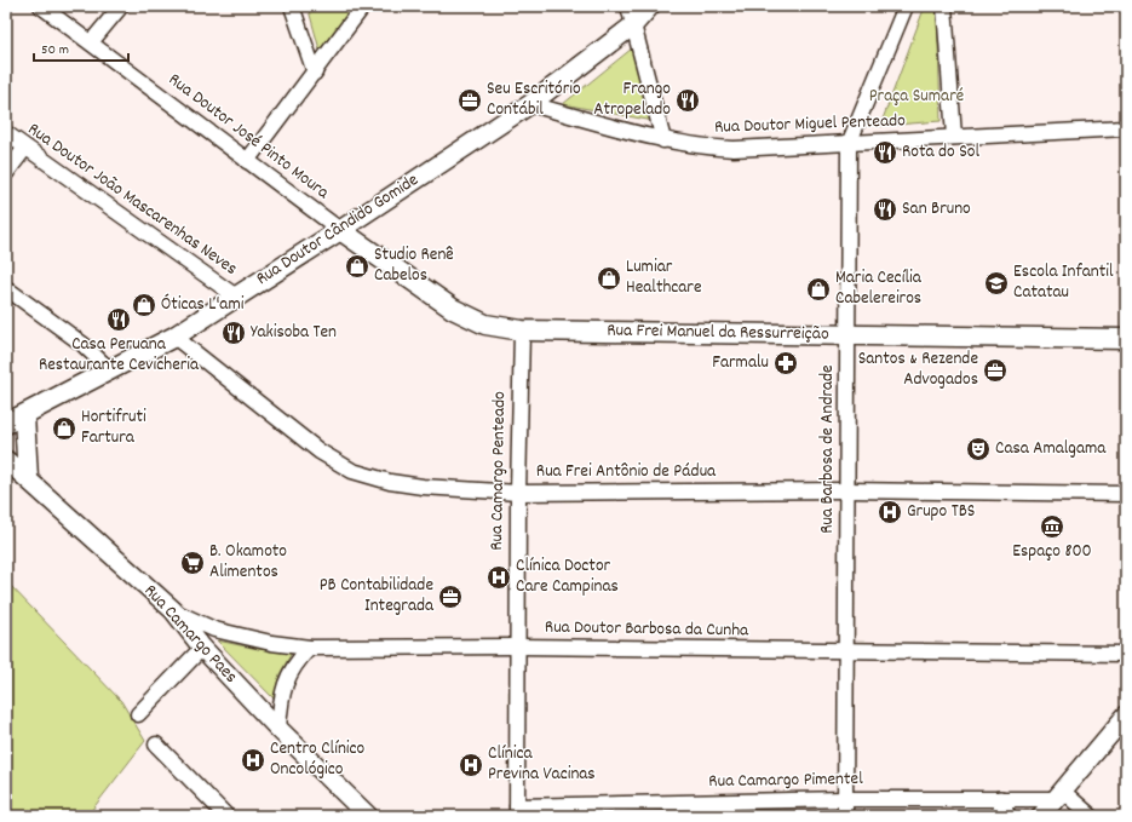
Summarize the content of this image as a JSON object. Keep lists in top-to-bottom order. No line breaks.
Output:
{"streets":{"main road":["Rua Doutor Cândido Gomide","Rua Frei Manuel da Ressurreição"],"street":["Rua Doutor Miguel Penteado","Rua Doutor José Pinto Moura","Rua Doutor João Mascarenhas Neves","Rua Barbosa de Andrade","Rua Camargo Penteado","Rua Frei Antônio de Pádua","Rua Doutor Barbosa da Cunha","Rua Camargo Paes","Rua Camargo Pimentel"]},"crossings":[["Rua Doutor Miguel Penteado","Rua Doutor Cândido Gomide"],["Rua Doutor Miguel Penteado","Rua Barbosa de Andrade"],["Rua Doutor José Pinto Moura","Rua Doutor Cândido Gomide"],["Rua Doutor José Pinto Moura","Rua Frei Manuel da Ressurreição"],["Rua Doutor João Mascarenhas Neves","Rua Doutor Cândido Gomide"],["Rua Doutor Cândido Gomide","Rua Frei Manuel da Ressurreição"],["Rua Doutor Cândido Gomide","Rua Frei Antônio de Pádua"],["Rua Frei Manuel da Ressurreição","Rua Barbosa de Andrade"],["Rua Frei Manuel da Ressurreição","Rua Camargo Penteado"],["Rua Barbosa de Andrade","Rua Frei Antônio de Pádua"],["Rua Barbosa de Andrade","Rua Doutor Barbosa da Cunha"],["Rua Barbosa de Andrade","Rua Camargo Pimentel"],["Rua Camargo Penteado","Rua Frei Antônio de Pádua"],["Rua Camargo Penteado","Rua Doutor Barbosa da Cunha"],["Rua Camargo Penteado","Rua Camargo Pimentel"],["Rua Doutor Barbosa da Cunha","Rua Camargo Paes"]],"parks":["Praça Sumaré"],"places":{"office":["Seu Escritório Contábil","Santos & Rezende Advogados","PB Contabilidade Integrada"],"restaurant":["Frango Atropelado","Rota do Sol","San Bruno","Casa Peruana Restaurante Cevicheria","Yakisoba Ten"],"shop":["Studio Renê Cabelos","Lumiar Healthcare","Maria Cecília Cabelereiros","Óticas L'ami","Hortifruti Fartura"],"school or university":["Escola Infantil Catatau"],"pharmacy":["Farmalu"],"theatre":["Casa Amalgama"],"hospital":["Grupo TBS","Clínica Doctor Care Campinas","Centro Clínico Oncológico","Clínica Previna Vacinas"],"museum":["Espaço 800"],"supermarket":["B. Okamoto Alimentos"]},"scale_bar":"50 m"}
